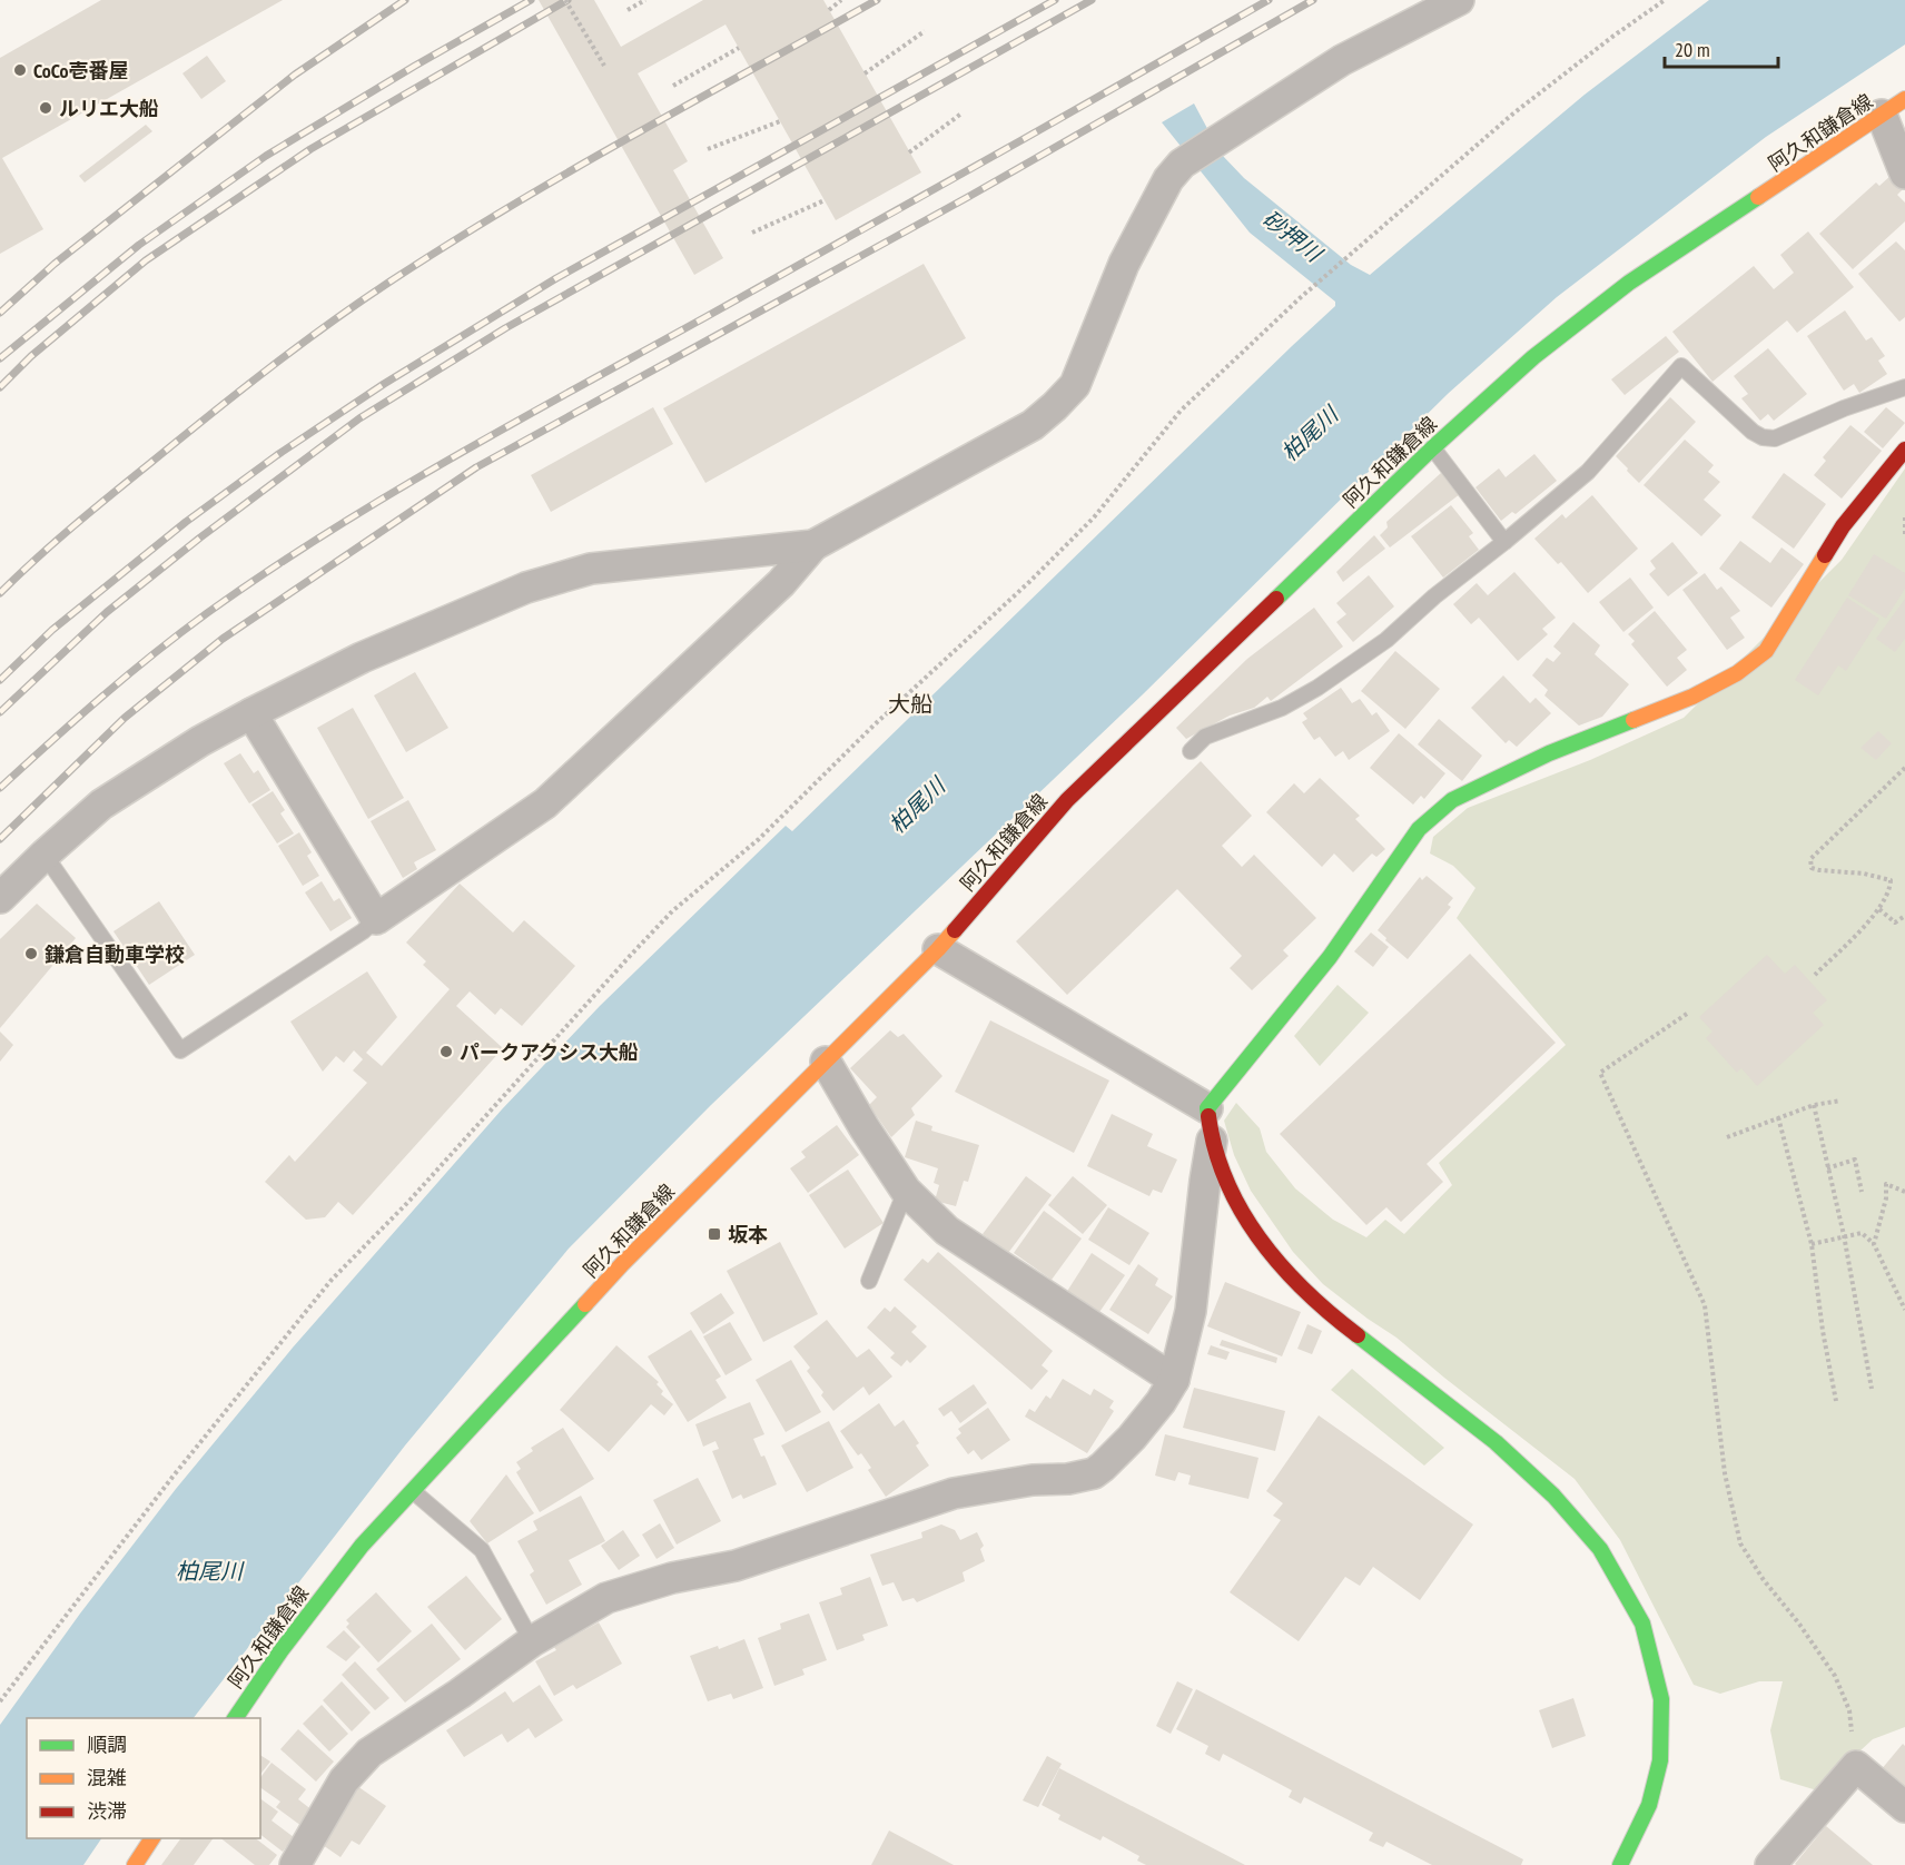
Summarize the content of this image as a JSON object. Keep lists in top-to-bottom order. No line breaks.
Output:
{"streets":{"main road":["阿久和鎌倉線"]},"districts":["大船"],"water":["砂押川","柏尾川"],"places":{"other":["CoCo壱番屋","ルリエ大船","鎌倉自動車学校","パークアクシス大船"],"transit":["坂本"]},"legend":["順調","混雑","渋滞"],"scale_bar":"20 m"}
